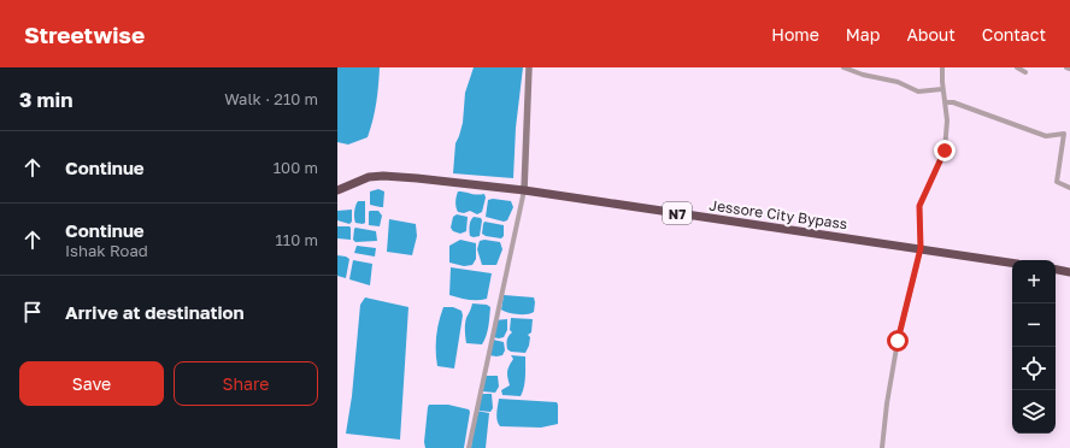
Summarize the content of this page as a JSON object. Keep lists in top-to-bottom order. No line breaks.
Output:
{"streets":{"highway":["N7","Jessore City Bypass"]},"page":{"header":"Streetwise","nav":["Home","Map","About","Contact"],"heading":["3 min","Walk · 210 m"],"list":[["Continue","100 m"],["Continue","Ishak Road","110 m"],"Arrive at destination"],"map_buttons":["+","−"],"buttons":["Save","Share"]}}
